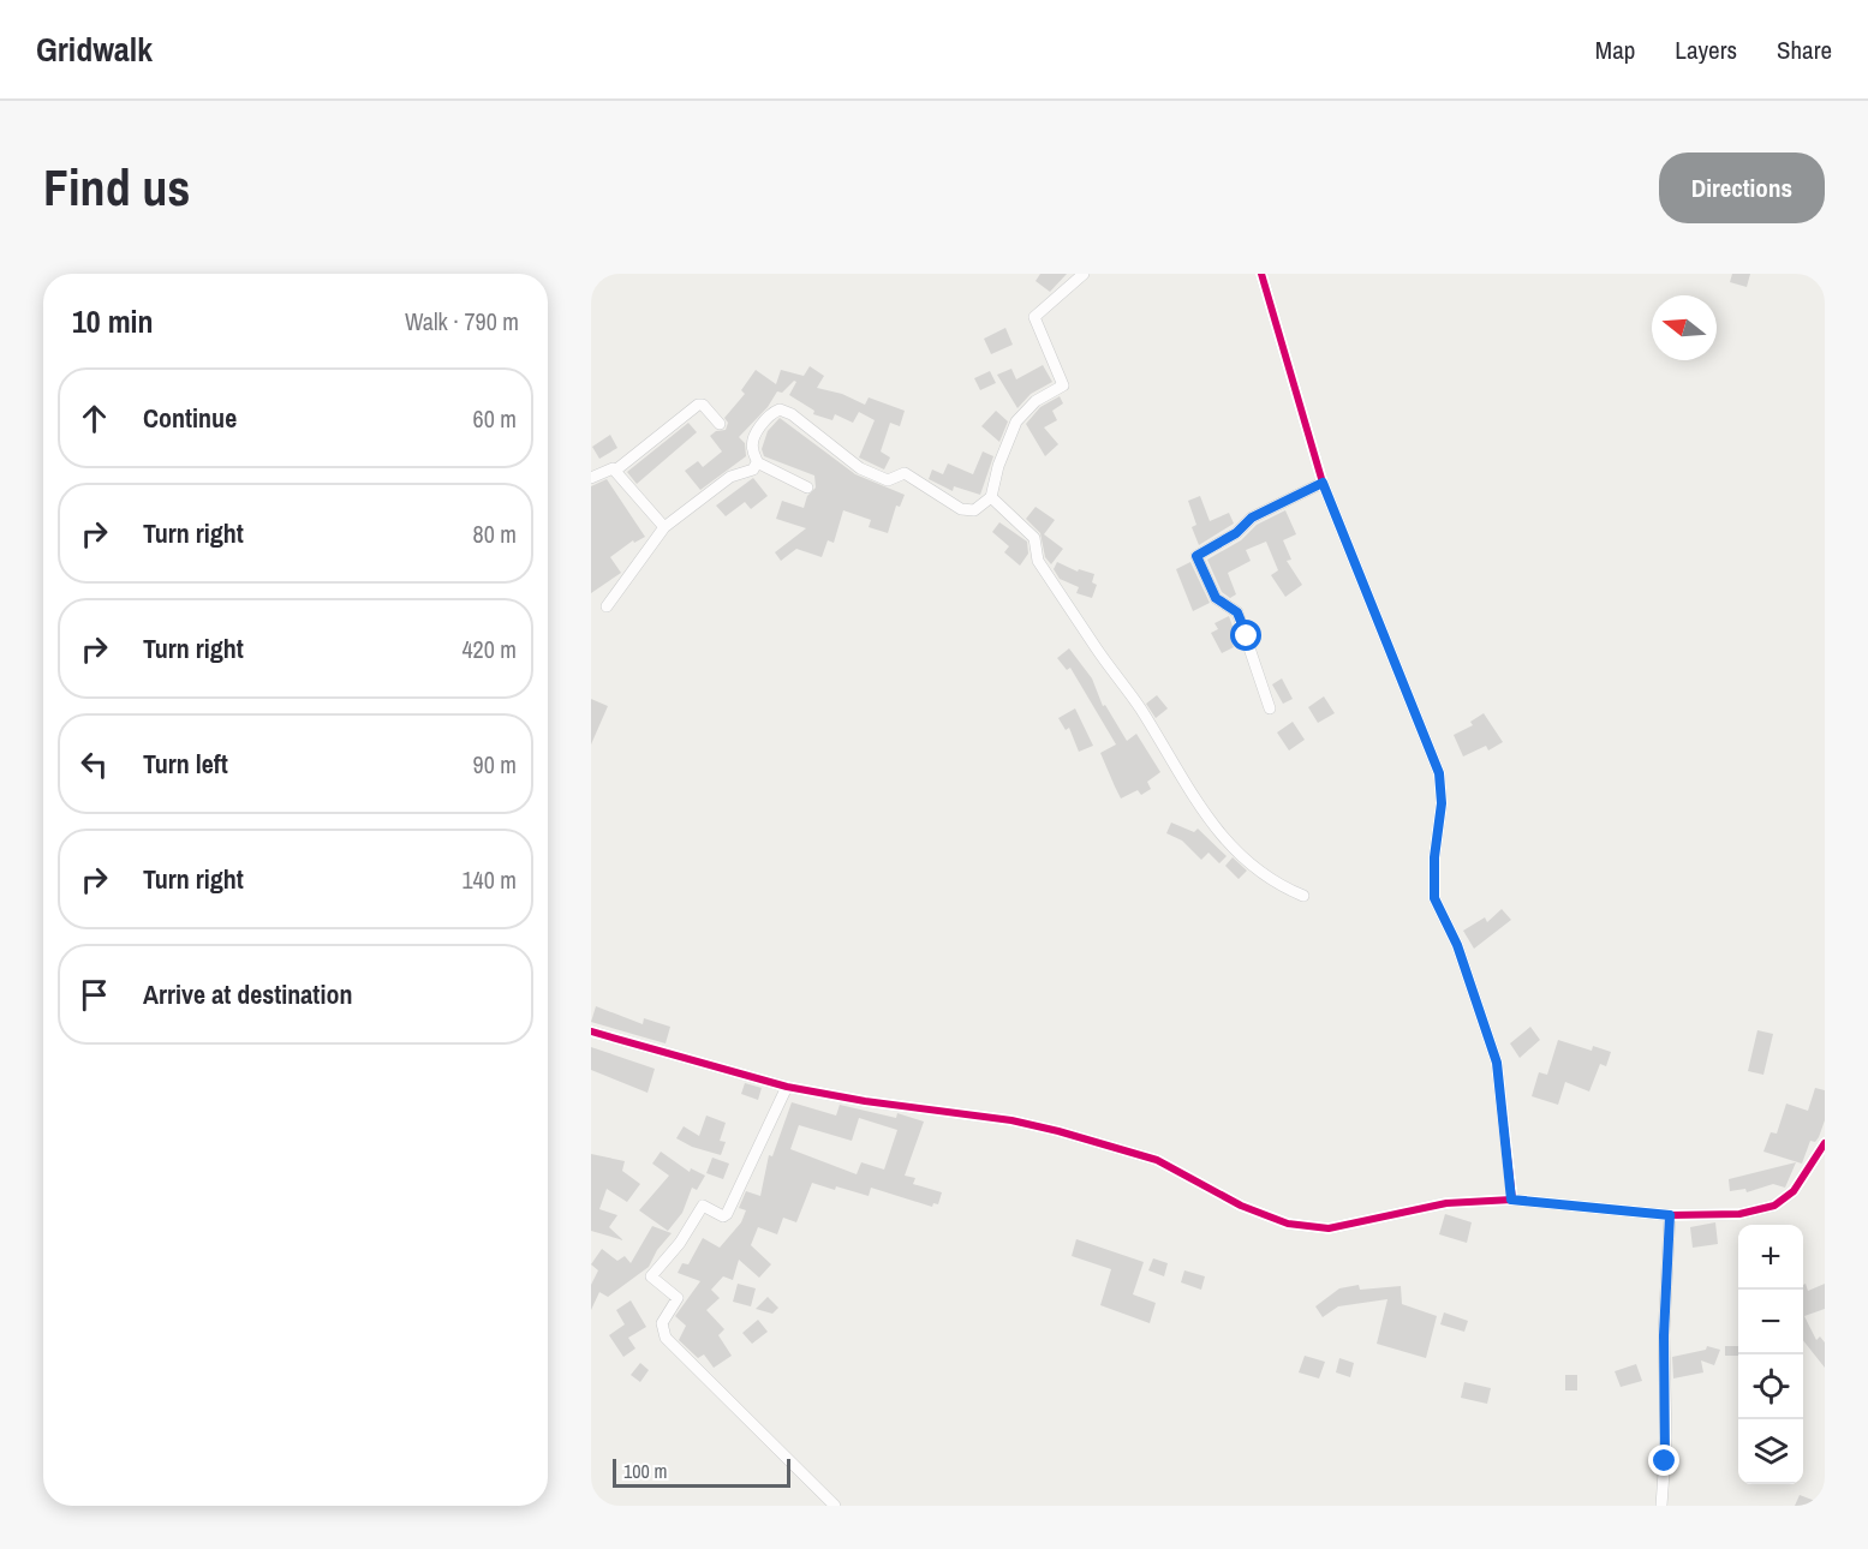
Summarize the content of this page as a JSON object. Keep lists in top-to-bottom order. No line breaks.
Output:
{"scale_bar":"100 m","north":"left","page":{"header":"Gridwalk","nav":["Map","Layers","Share"],"buttons":"Directions","title":"Find us","heading":["10 min","Walk · 790 m"],"list":[["Continue","60 m"],["Turn right","80 m"],["Turn right","420 m"],["Turn left","90 m"],["Turn right","140 m"],"Arrive at destination"],"map_buttons":["+","−"],"scale":"100 m"}}
